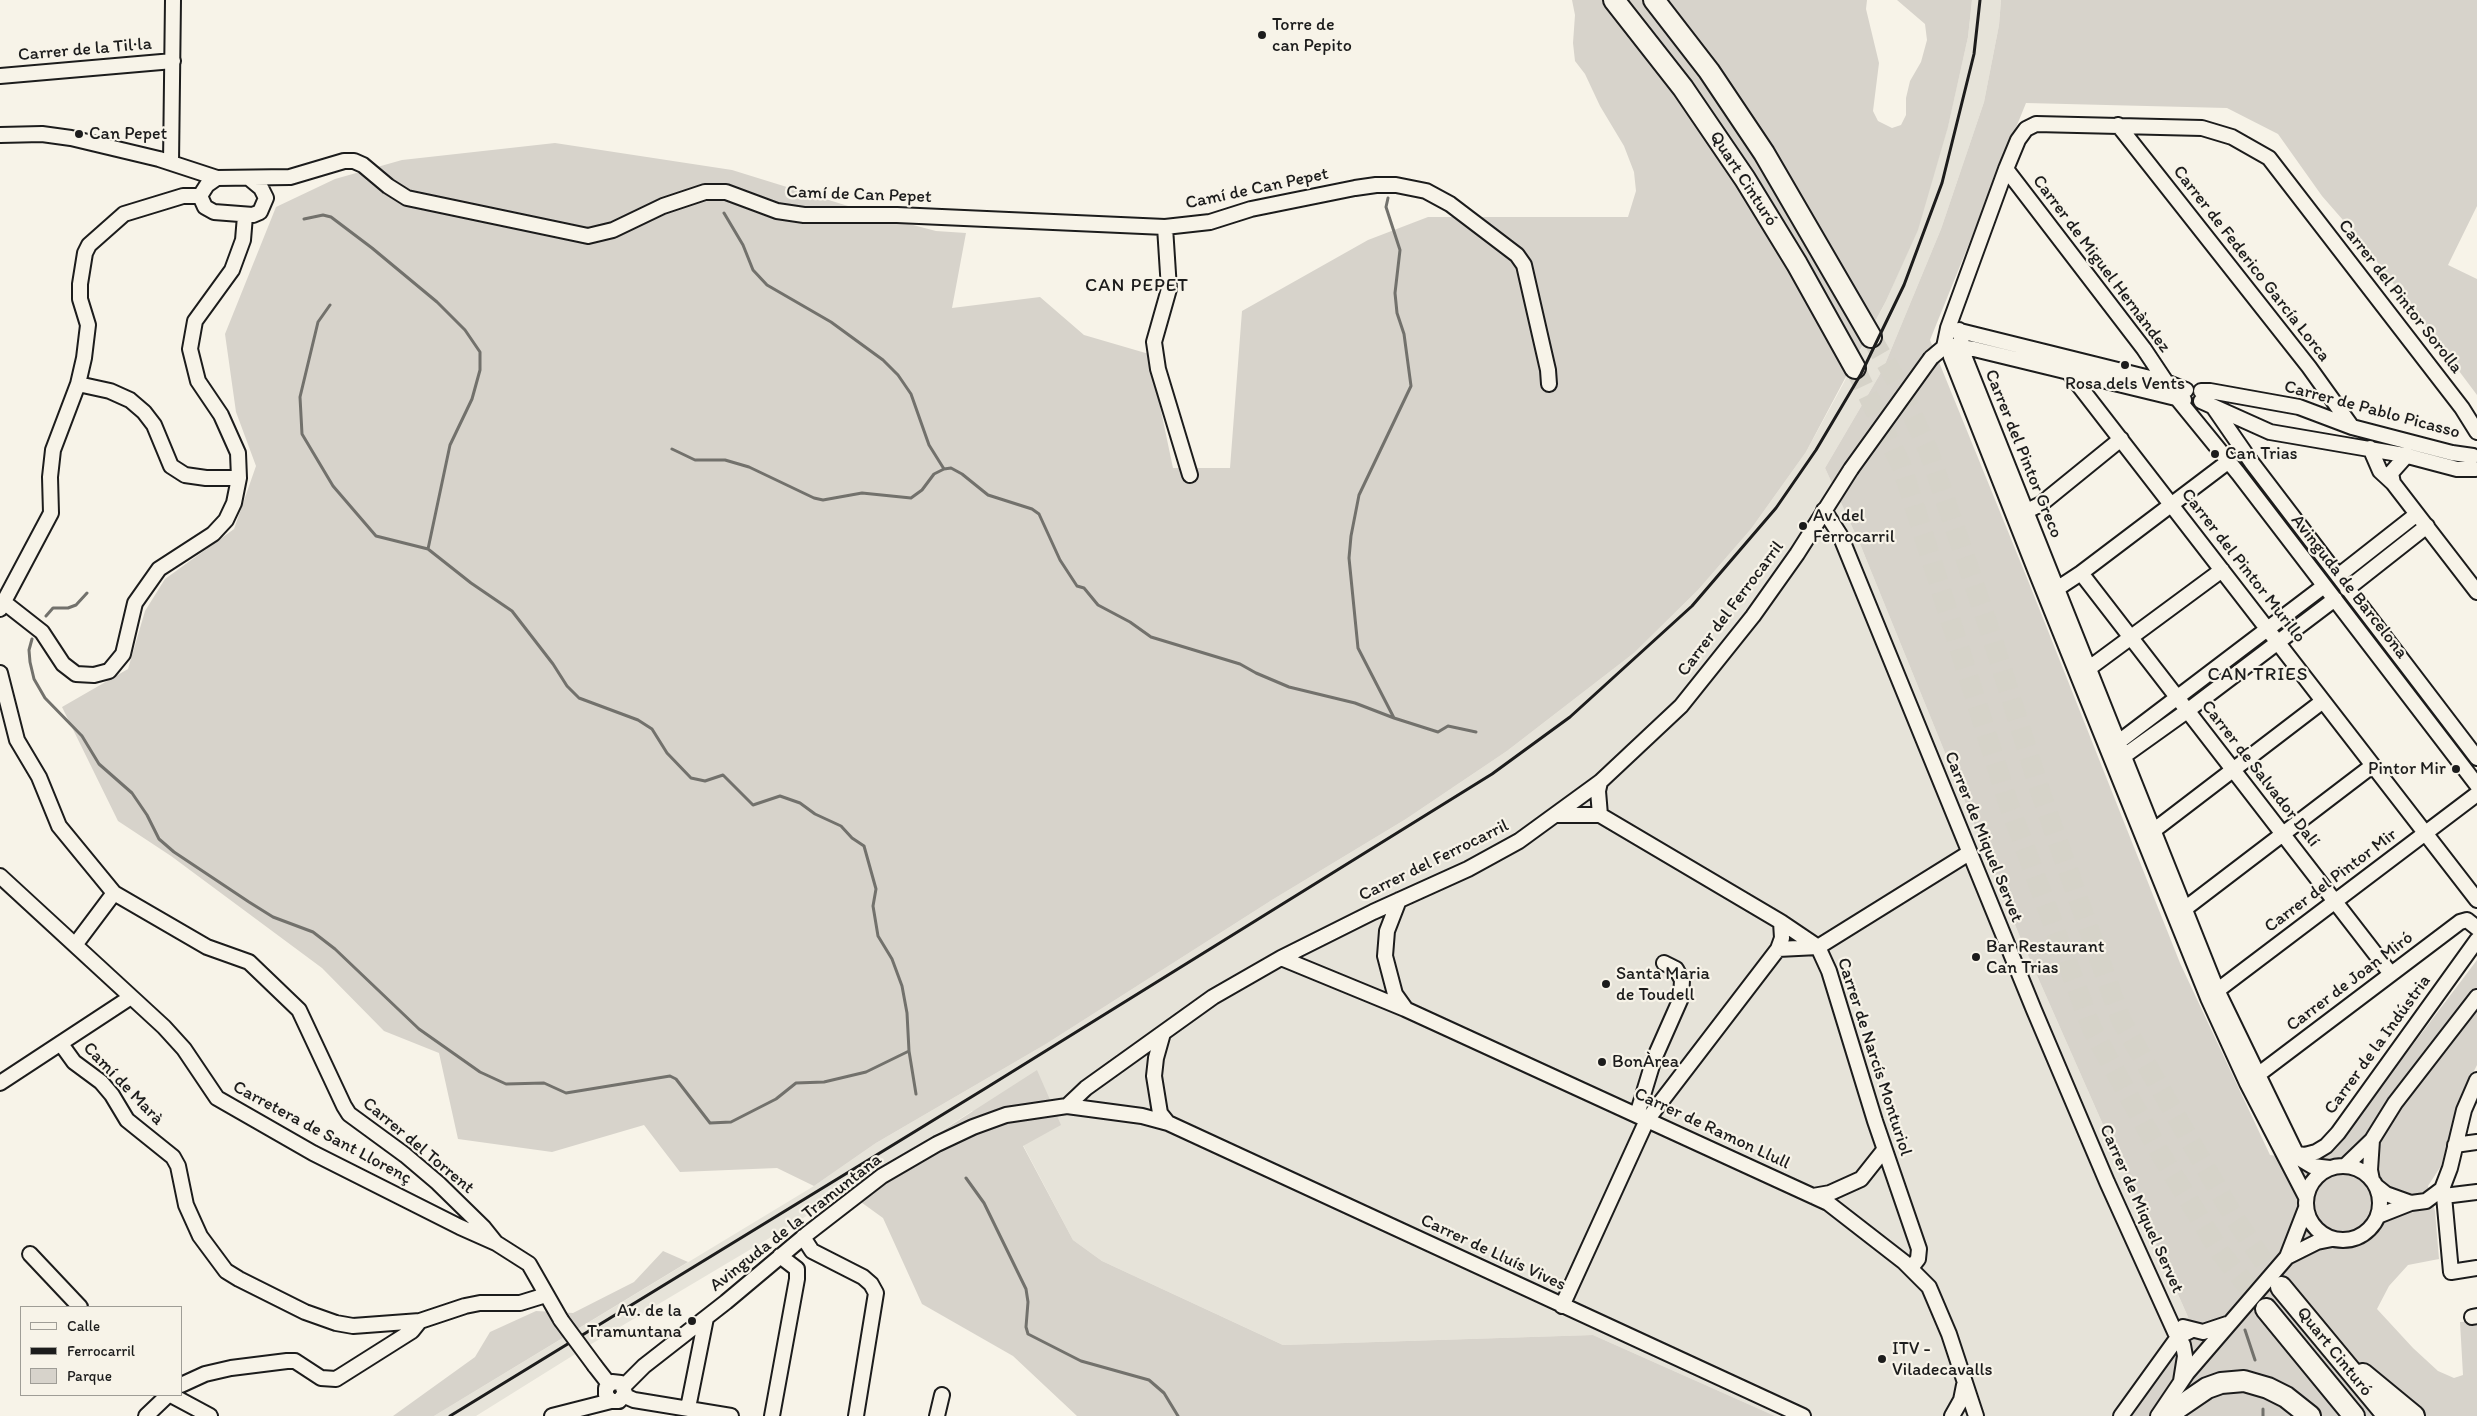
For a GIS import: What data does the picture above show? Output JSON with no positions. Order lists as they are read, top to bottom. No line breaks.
{"streets":{"highway":["Quart Cinturó"],"street":["Carrer de la Til·la","Camí de Can Pepet","Carrer de Miguel Hernàndez","Carrer de Federico García Lorca","Carrer del Pintor Sorolla","Carrer de Pablo Picasso","Carrer del Pintor Greco","Carrer del Pintor Murillo","Avinguda de Barcelona","Carrer del Ferrocarril","Carrer de Salvador Dalí","Carrer de Miquel Servet","Carrer del Pintor Mir","Carrer de Joan Miró","Carrer de la Indústria","Carrer de Narcís Monturiol","Camí de Marà","Carrer de Ramon Llull","Carretera de Sant Llorenç","Carrer del Torrent","Avinguda de la Tramuntana","Carrer de Lluís Vives"]},"crossings":[["Carrer de Miguel Hernàndez","Carrer de Pablo Picasso"],["Carrer de Federico García Lorca","Carrer del Pintor Sorolla"],["Carrer de Federico García Lorca","Carrer de Pablo Picasso"],["Carrer de Pablo Picasso","Carrer del Pintor Greco"],["Carrer de Pablo Picasso","Carrer del Pintor Murillo"],["Carrer de Pablo Picasso","Avinguda de Barcelona"],["Carrer de Pablo Picasso","Carrer del Ferrocarril"],["Carrer del Pintor Greco","Carrer del Ferrocarril"],["Carrer del Pintor Greco","Carrer del Pintor Mir"],["Carrer del Pintor Greco","Carrer de Joan Miró"],["Carrer del Pintor Greco","Carrer de la Indústria"],["Carrer del Pintor Murillo","Carrer del Pintor Mir"],["Carrer del Ferrocarril","Carrer de Miquel Servet"],["Carrer del Ferrocarril","Carrer de Ramon Llull"],["Carrer del Ferrocarril","Avinguda de la Tramuntana"],["Carrer del Ferrocarril","Carrer de Lluís Vives"],["Carrer de Salvador Dalí","Carrer del Pintor Mir"],["Carrer de Salvador Dalí","Carrer de Joan Miró"],["Carrer de Narcís Monturiol","Carrer de Ramon Llull"],["Camí de Marà","Carretera de Sant Llorenç"],["Carretera de Sant Llorenç","Carrer del Torrent"],["Carretera de Sant Llorenç","Avinguda de la Tramuntana"],["Avinguda de la Tramuntana","Carrer de Lluís Vives"]],"districts":["CAN PEPET","CAN TRIES"],"places":["Torre de can Pepito","Can Pepet","Rosa dels Vents","Can Trias","Av. del Ferrocarril","Pintor Mir","Bar Restaurant Can Trias","Santa Maria de Toudell","BonÀrea","Av. de la Tramuntana","ITV - Viladecavalls"],"legend":["Calle","Ferrocarril","Parque"]}
